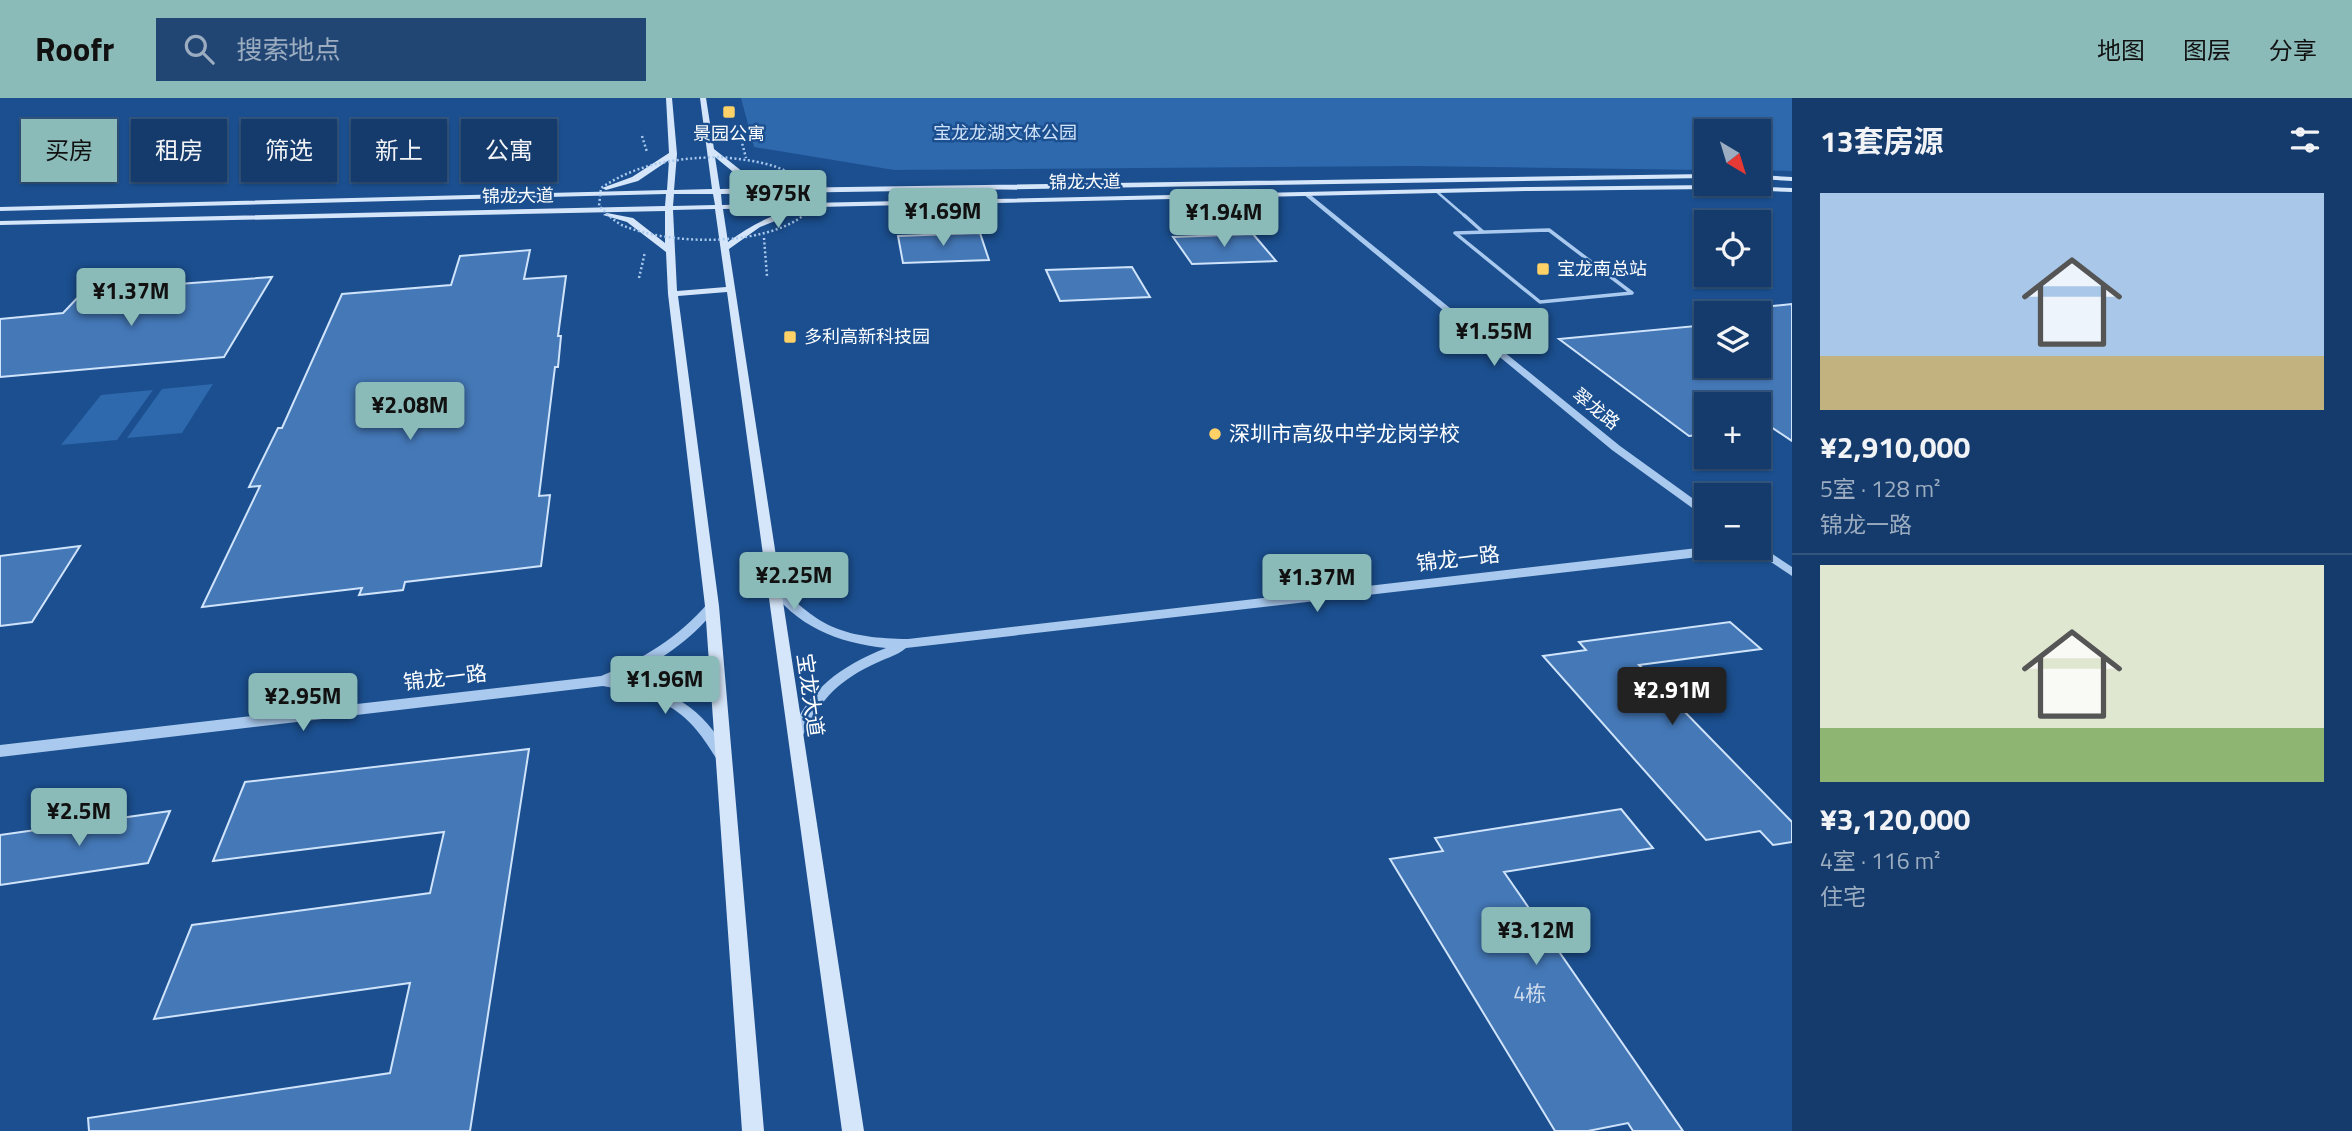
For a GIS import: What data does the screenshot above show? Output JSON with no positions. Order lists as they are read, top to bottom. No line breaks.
{"streets":{"main road":["锦龙大道","宝龙大道"],"street":["翠龙路","锦龙一路"]},"crossings":[["锦龙大道","翠龙路"],["锦龙大道","宝龙大道"],["锦龙一路","宝龙大道"]],"parks":["宝龙龙湖文体公园"],"places":{"transit":["景园公寓","宝龙南总站","多利高新科技园"],"other":["深圳市高级中学龙岗学校"]},"house_numbers":["4栋"],"north":"bottom right","page":{"header":"Roofr","search":"搜索地点","nav":["地图","图层","分享"],"heading":"13套房源","map_buttons":["+","−"],"chip":["买房","租房","筛选","新上","公寓"],"price":["¥975K","¥1.69M","¥1.94M","¥1.37M","¥1.55M","¥2.08M","¥2.25M","¥1.37M","¥1.96M","¥2.91M","¥2.95M","¥2.5M","¥3.12M"],"list":[{"name":"¥2,910,000","note":"5室 · 128 m² · 锦龙一路"},{"name":"¥3,120,000","note":"4室 · 116 m² · 住宅"}]}}
